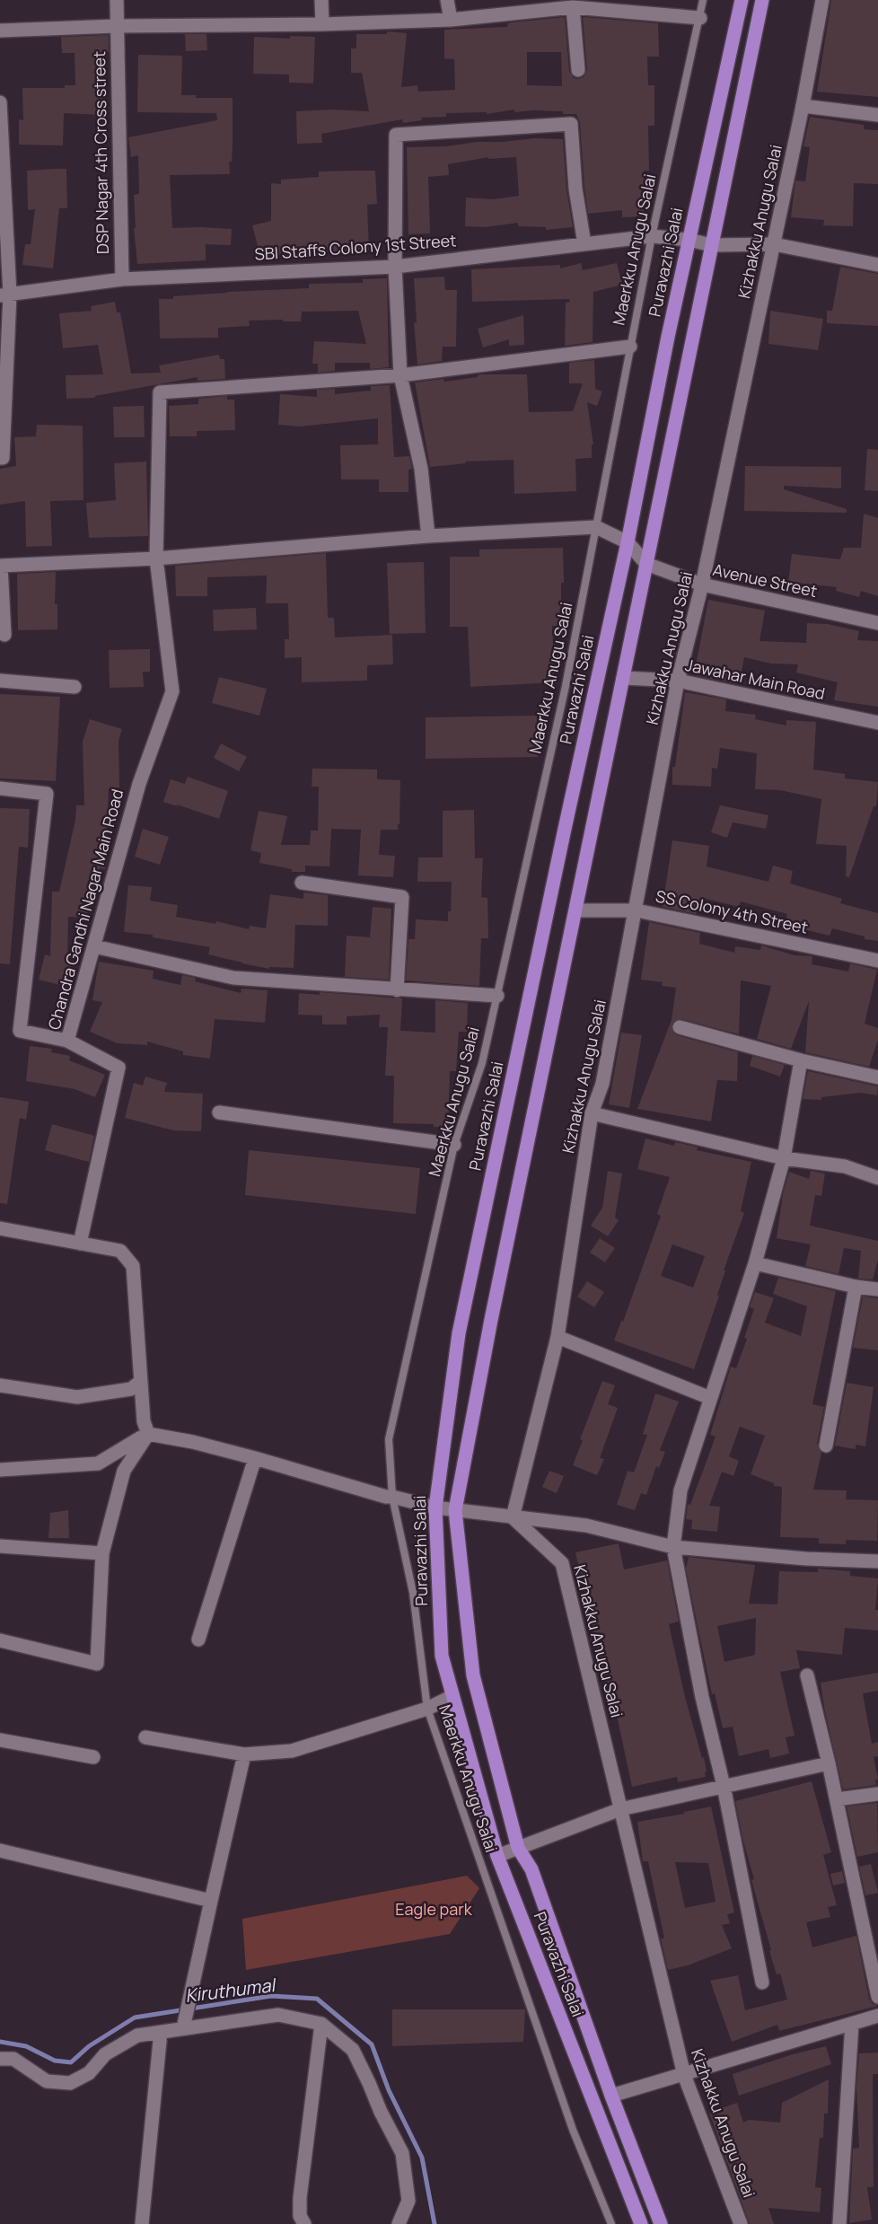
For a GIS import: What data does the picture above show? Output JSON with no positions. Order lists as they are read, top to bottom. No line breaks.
{"streets":{"main road":["Puravazhi Salai"],"street":["DSP Nagar 4th Cross street","Kizhakku Anugu Salai","SBI Staffs Colony 1st Street","Avenue Street","Jawahar Main Road","Chandra Gandhi Nagar Main Road","SS Colony 4th Street"],"lane":["Maerkku Anugu Salai"]},"crossings":[["DSP Nagar 4th Cross street","SBI Staffs Colony 1st Street"],["Kizhakku Anugu Salai","SBI Staffs Colony 1st Street"],["Kizhakku Anugu Salai","Avenue Street"],["Kizhakku Anugu Salai","Jawahar Main Road"],["Kizhakku Anugu Salai","SS Colony 4th Street"],["SBI Staffs Colony 1st Street","Maerkku Anugu Salai"],["SBI Staffs Colony 1st Street","Puravazhi Salai"],["Maerkku Anugu Salai","Avenue Street"],["Puravazhi Salai","Avenue Street"],["Puravazhi Salai","Jawahar Main Road"],["Puravazhi Salai","SS Colony 4th Street"]],"water":["Kiruthumal"],"parks":["Eagle park"]}
